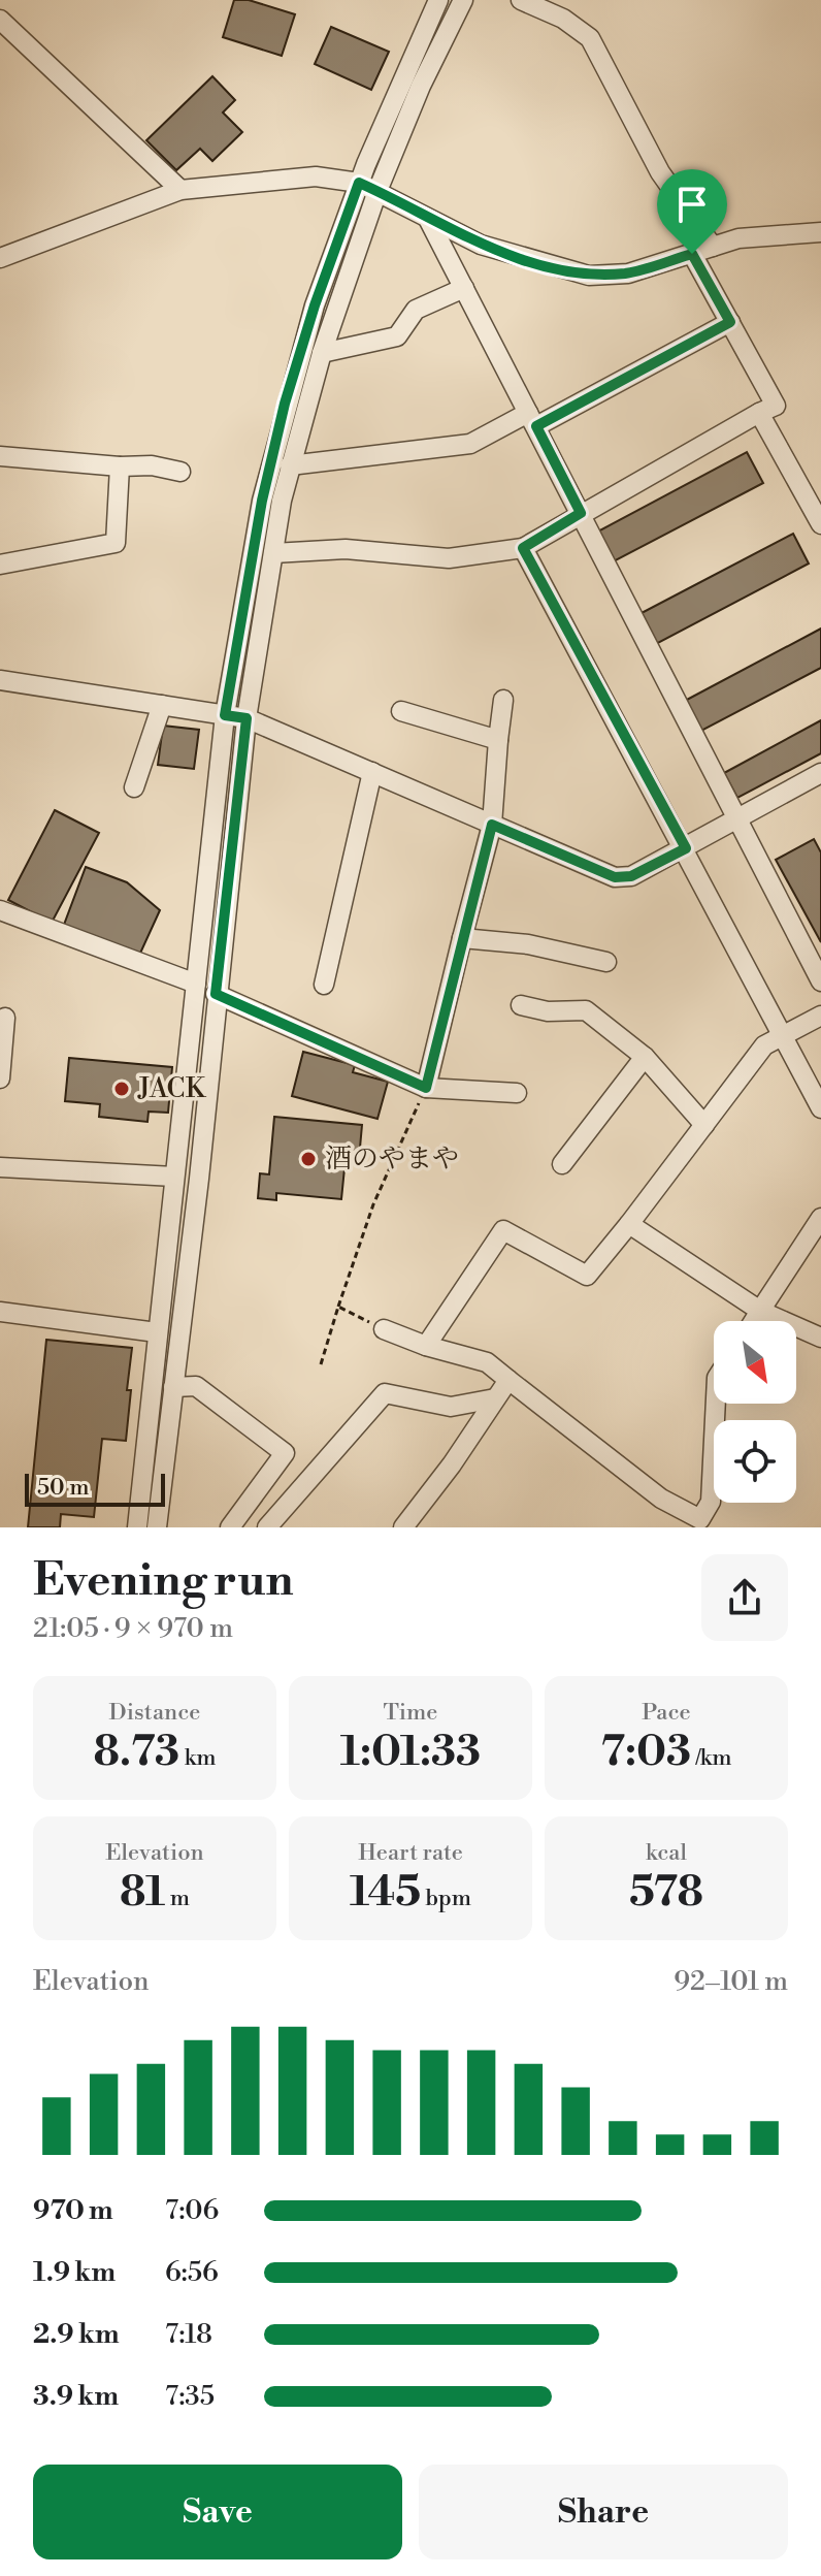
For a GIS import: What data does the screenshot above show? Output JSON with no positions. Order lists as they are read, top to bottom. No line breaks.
{"places":["JACK","酒のやまや"],"scale_bar":"50 m","north":"bottom right","page":{"scale":"50 m","heading":["Evening run","21:05 · 9 × 970 m"],"stats":[["Distance","8.73 km"],["Time","1:01:33"],["Pace","7:03 /km"],["Elevation","81 m"],["Heart rate","145 bpm"],["kcal","578"]],"chart":["Elevation","92–101 m"],"list":[{"name":"970 m","note":"7:06"},{"name":"1.9 km","note":"6:56"},{"name":"2.9 km","note":"7:18"},{"name":"3.9 km","note":"7:35"}],"buttons":["Save","Share"]}}
